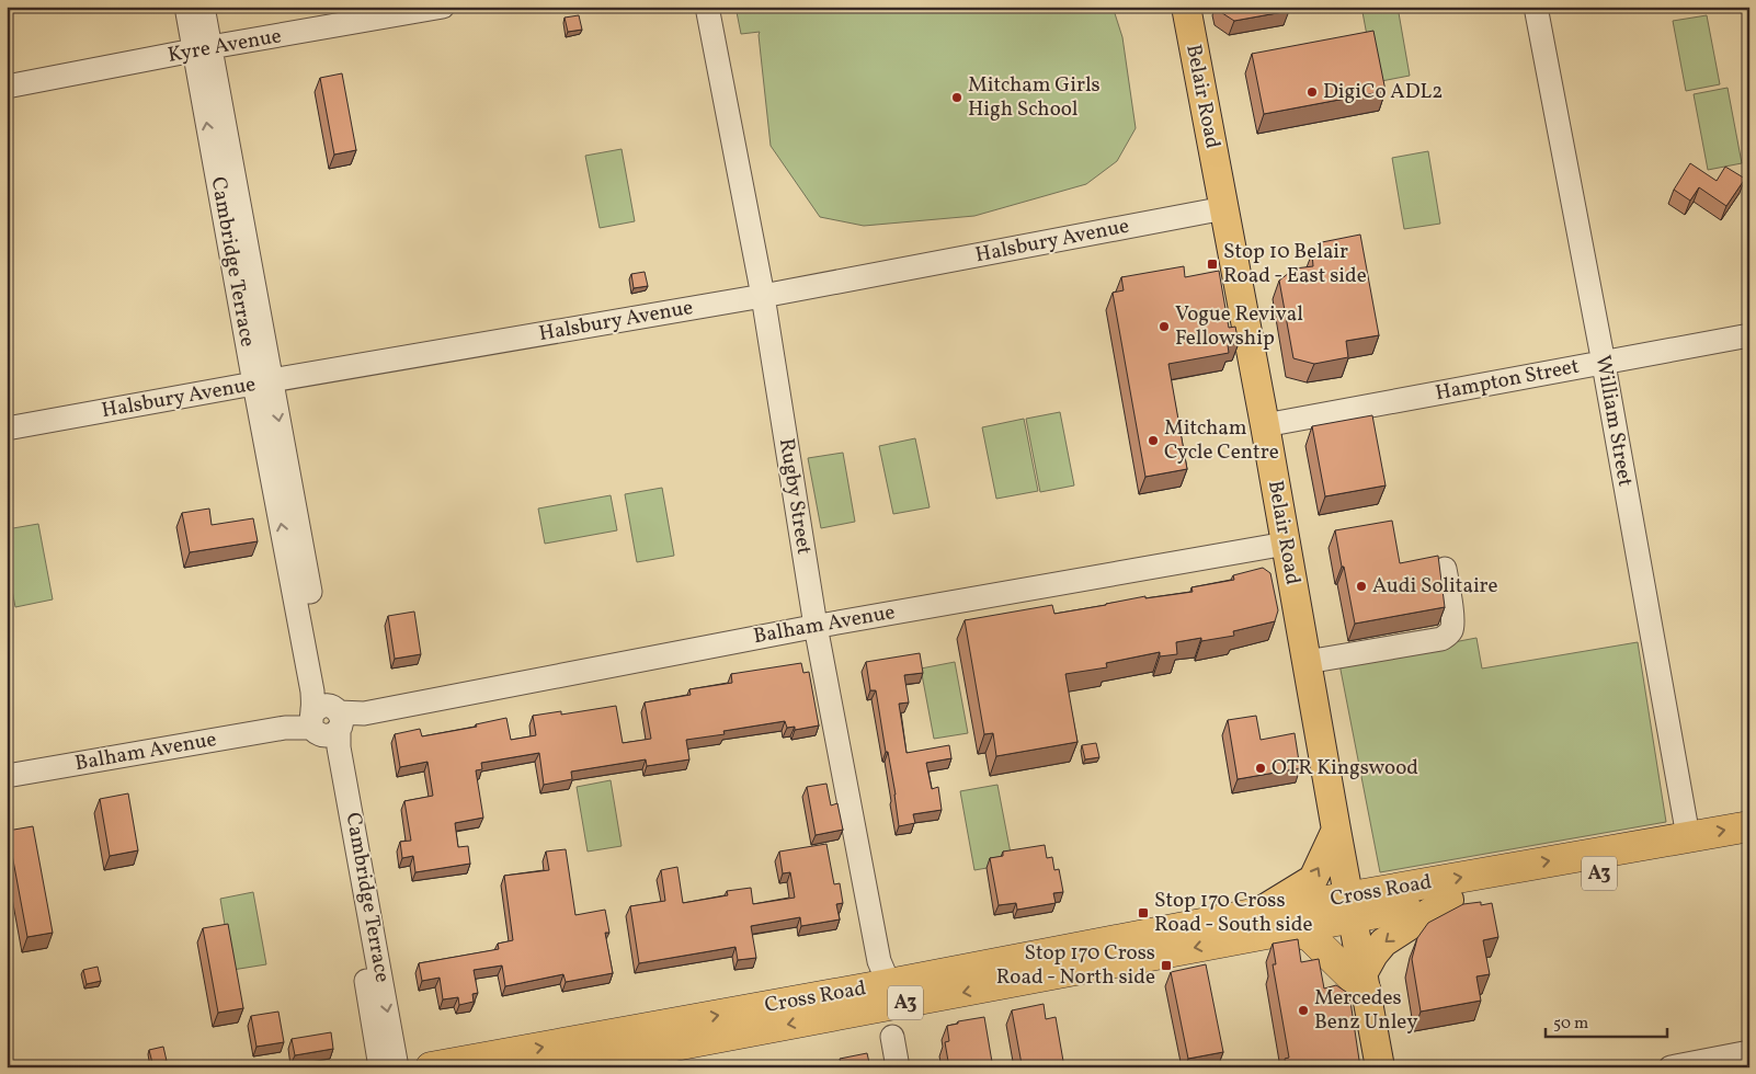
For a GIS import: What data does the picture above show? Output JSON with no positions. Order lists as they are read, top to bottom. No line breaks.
{"streets":{"highway":["A3","Cross Road"],"main road":["Belair Road"],"street":["Kyre Avenue","Halsbury Avenue","Cambridge Terrace","Hampton Street","William Street","Rugby Street","Balham Avenue"]},"crossings":[["Kyre Avenue","Cambridge Terrace"],["Belair Road","Halsbury Avenue"],["Belair Road","Hampton Street"],["Belair Road","Balham Avenue"],["Belair Road","Cross Road"],["Halsbury Avenue","Cambridge Terrace"],["Halsbury Avenue","Rugby Street"],["Cambridge Terrace","Balham Avenue"],["Hampton Street","William Street"],["William Street","Cross Road"],["Rugby Street","Balham Avenue"],["Rugby Street","Cross Road"]],"places":{"other":["DigiCo ADL2","Mitcham Girls High School","Vogue Revival Fellowship","Mitcham Cycle Centre","Audi Solitaire","OTR Kingswood","Mercedes Benz Unley"],"transit":["Stop 10 Belair Road - East side","Stop 170 Cross Road - South side","Stop 170 Cross Road - North side"]},"scale_bar":"50 m"}
